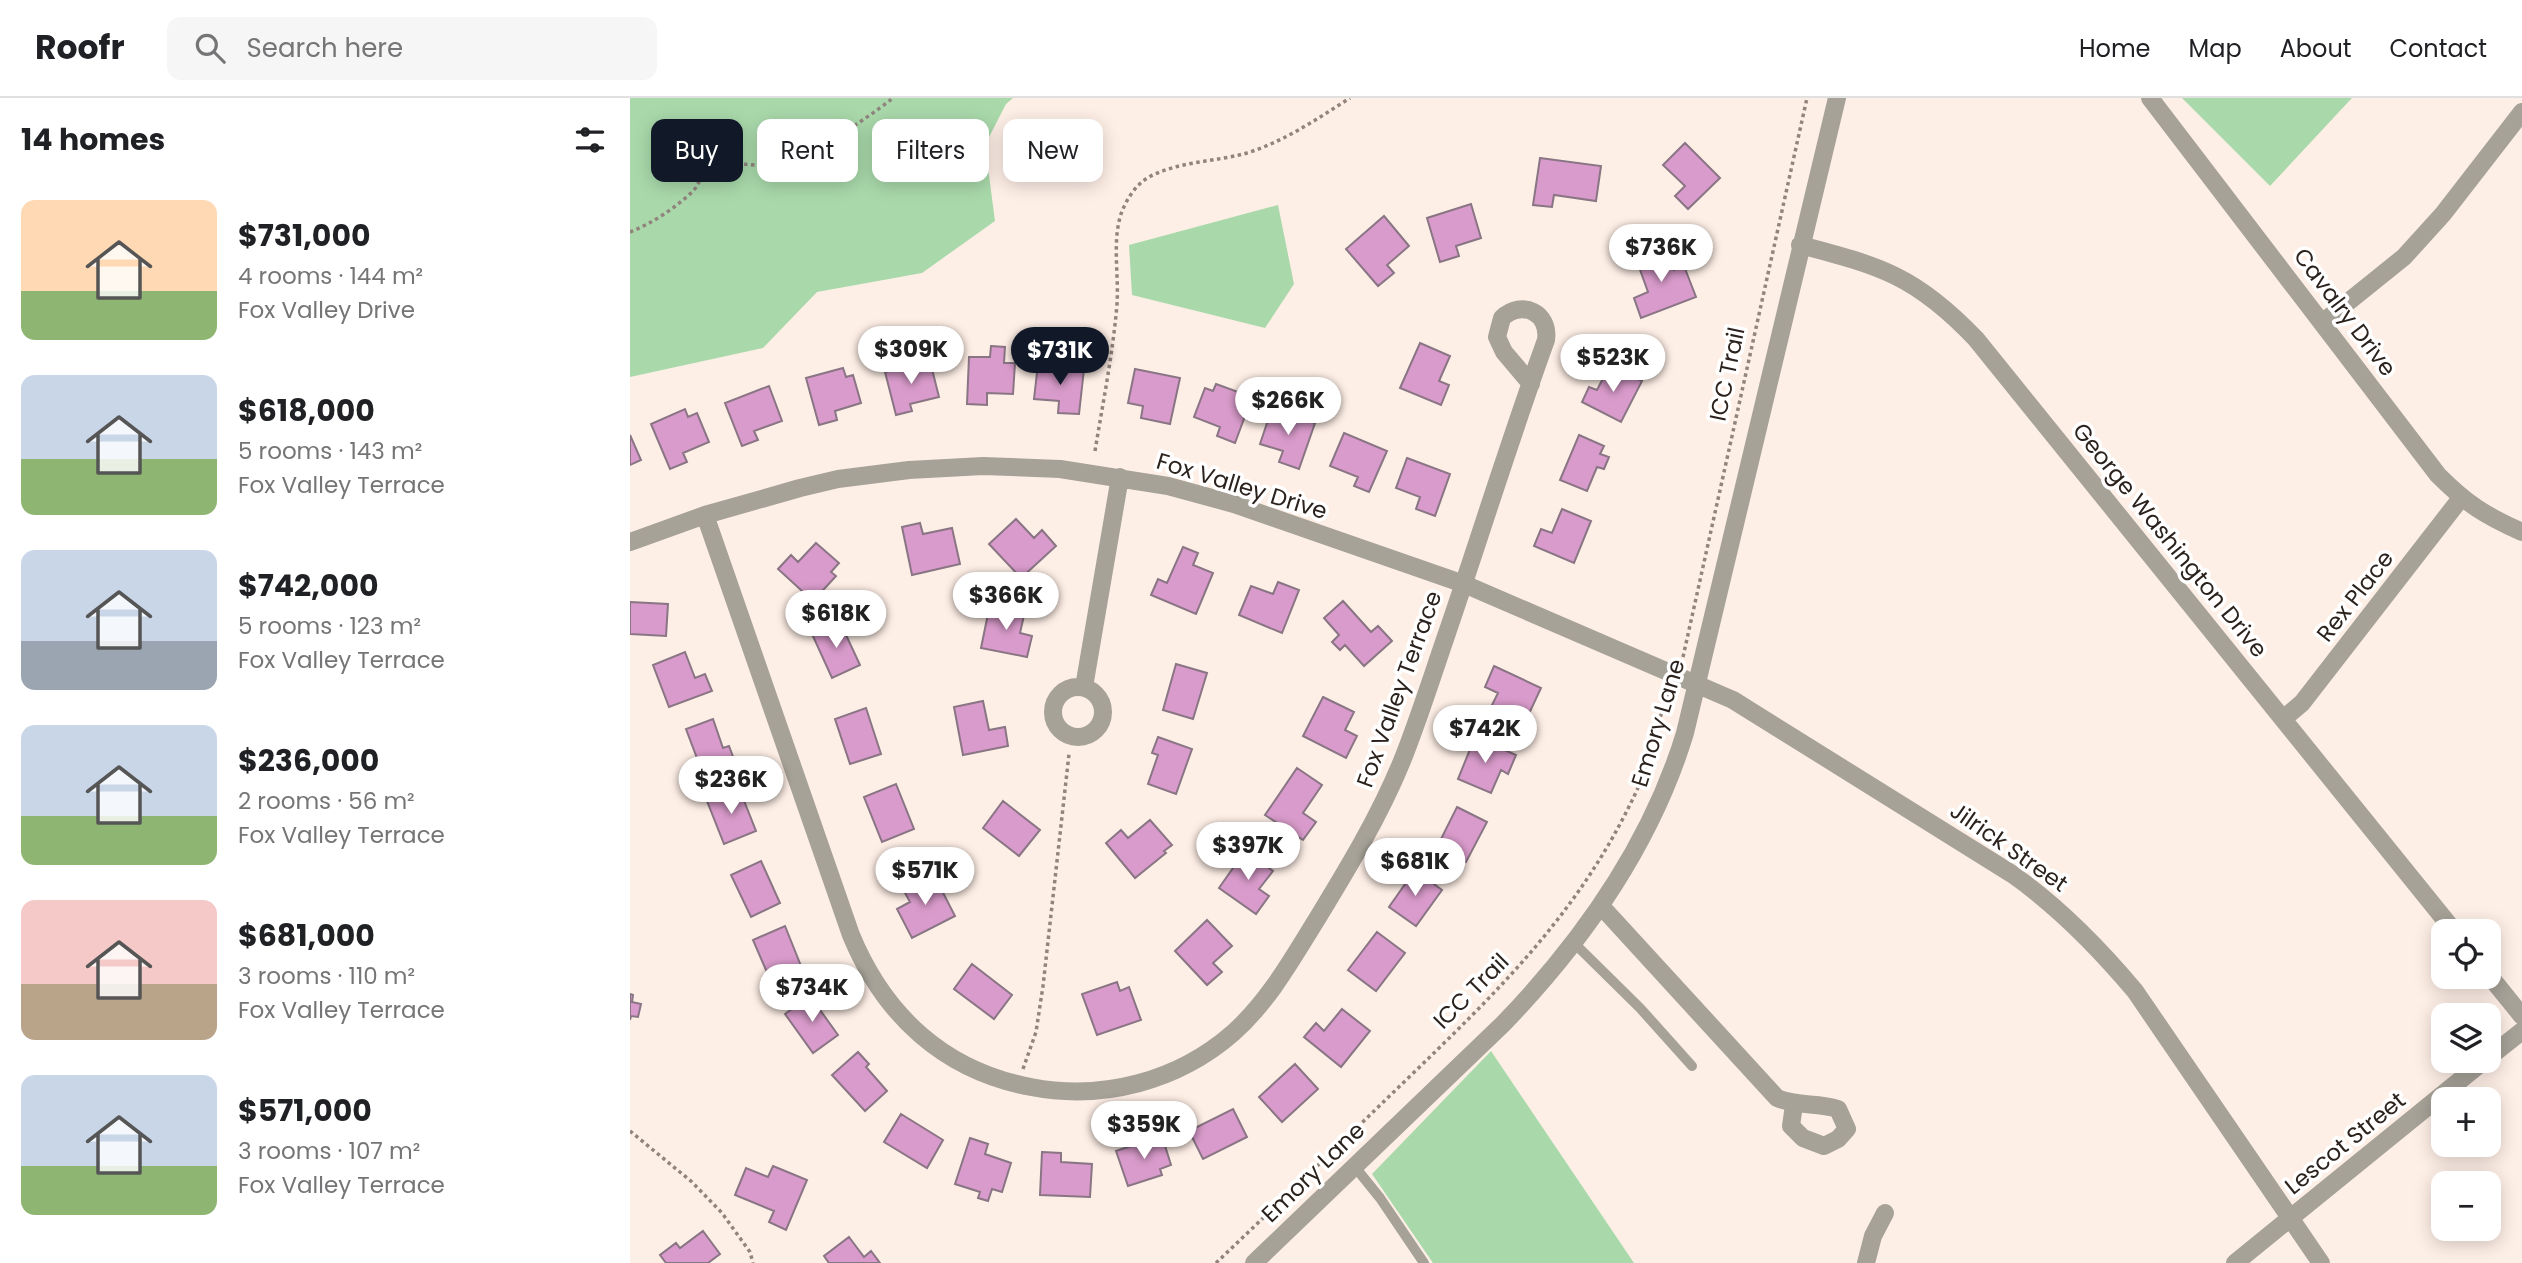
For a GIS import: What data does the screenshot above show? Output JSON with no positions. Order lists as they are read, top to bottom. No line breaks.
{"streets":{"street":["Cavalry Drive","Fox Valley Drive","George Washington Drive","Rex Place","Fox Valley Terrace","Emory Lane","Jilrick Street","Lescot Street"],"path":["ICC Trail"]},"crossings":[["Cavalry Drive","Rex Place"],["Fox Valley Drive","Fox Valley Terrace"],["Fox Valley Drive","Emory Lane"],["Fox Valley Drive","Jilrick Street"],["George Washington Drive","Rex Place"],["George Washington Drive","Emory Lane"],["Emory Lane","Jilrick Street"],["Jilrick Street","Lescot Street"]],"page":{"header":"Roofr","search":"Search here","nav":["Home","Map","About","Contact"],"heading":"14 homes","chip":["Buy","Rent","Filters","New"],"list":[{"name":"$731,000","note":"4 rooms · 144 m² · Fox Valley Drive"},{"name":"$618,000","note":"5 rooms · 143 m² · Fox Valley Terrace"},{"name":"$742,000","note":"5 rooms · 123 m² · Fox Valley Terrace"},{"name":"$236,000","note":"2 rooms · 56 m² · Fox Valley Terrace"},{"name":"$681,000","note":"3 rooms · 110 m² · Fox Valley Terrace"},{"name":"$571,000","note":"3 rooms · 107 m² · Fox Valley Terrace"}],"price":["$736K","$309K","$731K","$523K","$266K","$366K","$618K","$742K","$236K","$397K","$681K","$571K","$734K","$359K"],"map_buttons":["+","−"]}}
